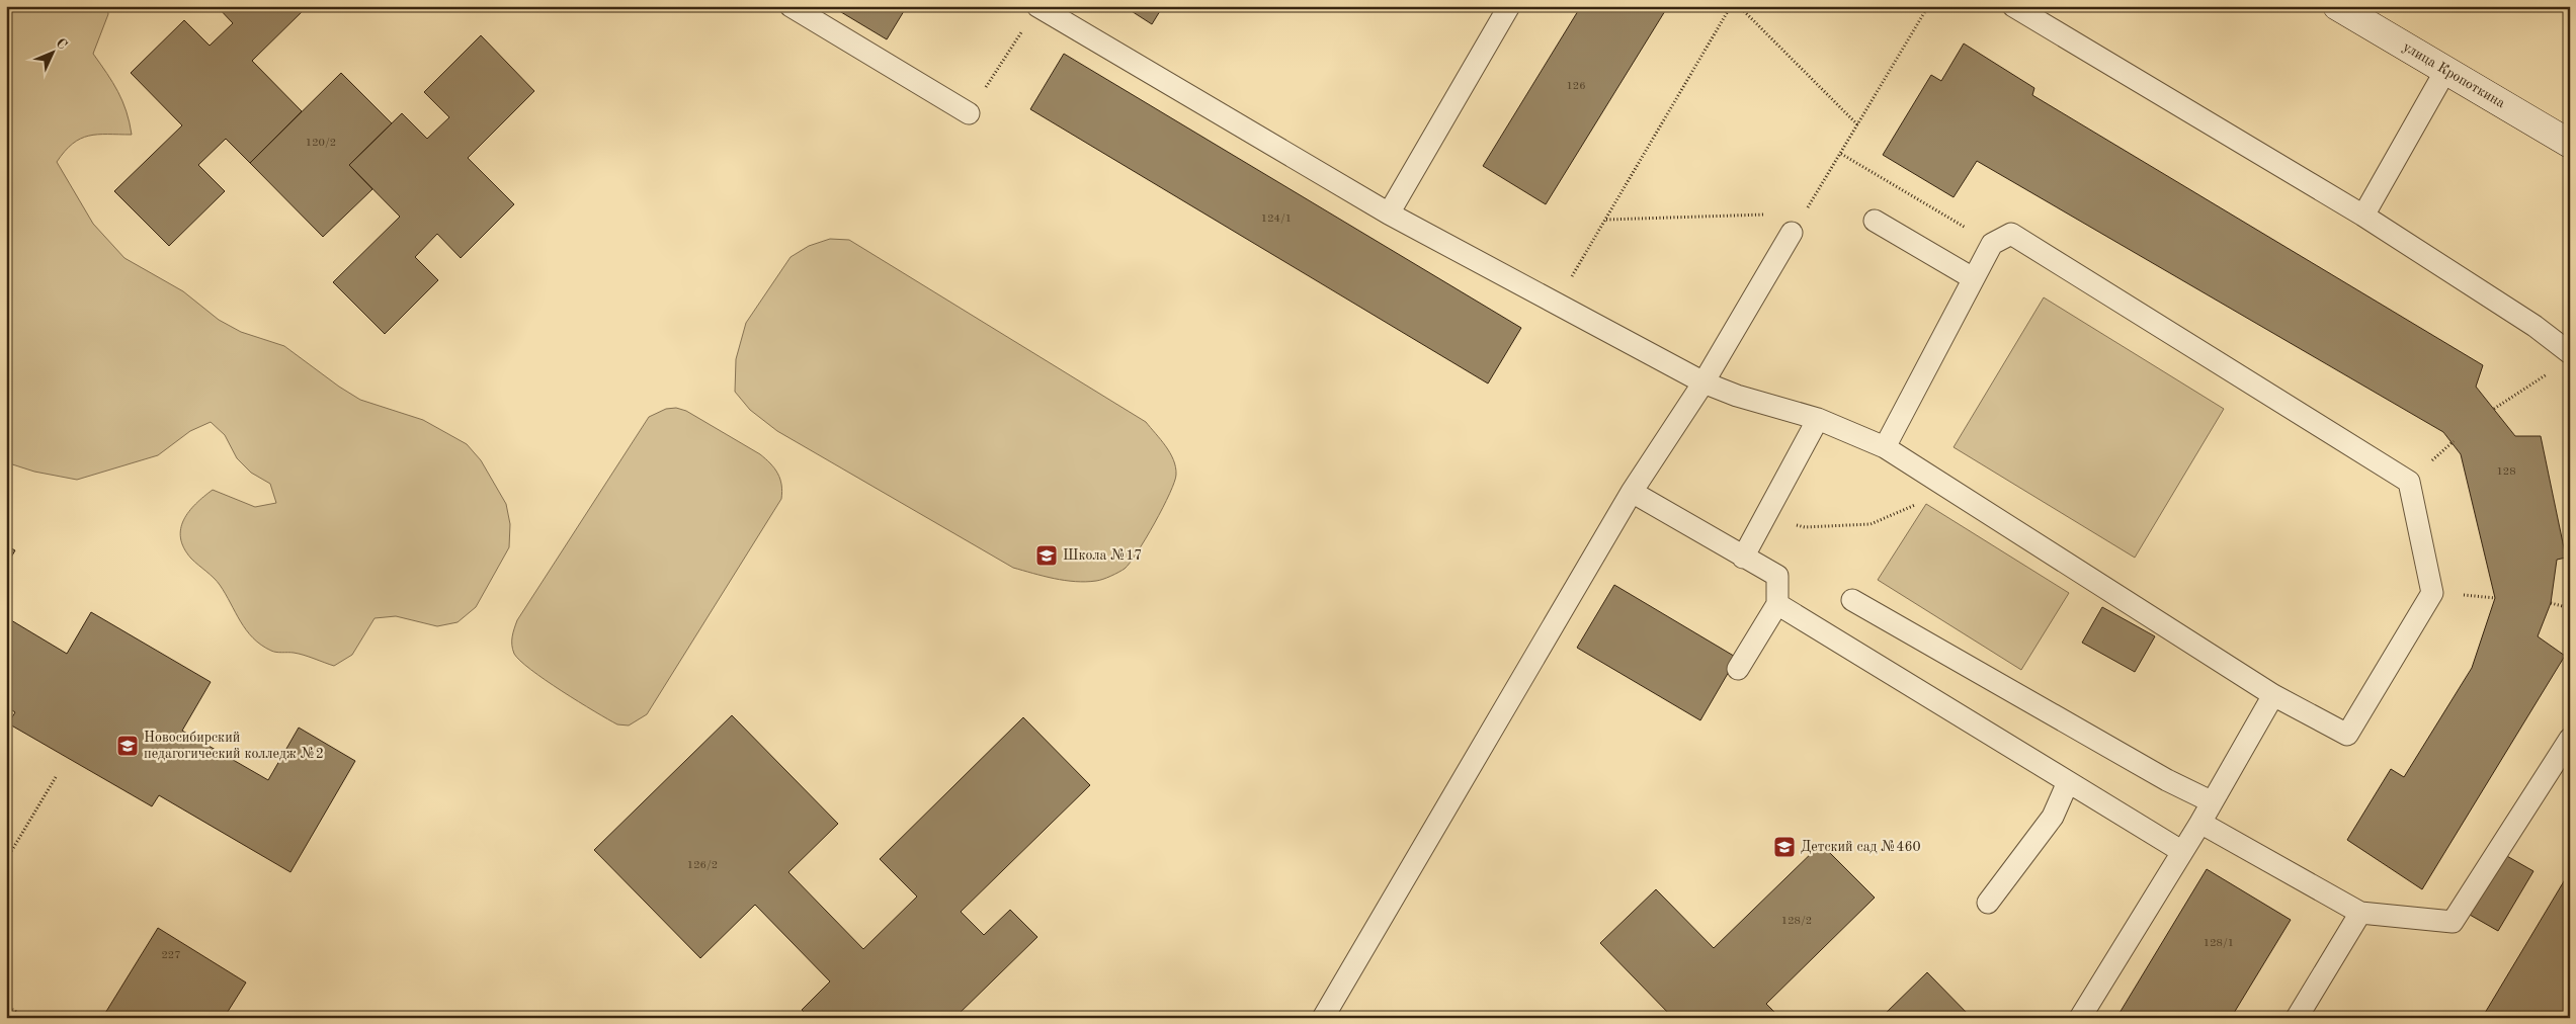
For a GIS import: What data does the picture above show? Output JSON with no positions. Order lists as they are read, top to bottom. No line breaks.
{"streets":{"main road":["улица Кропоткина"]},"places":{"school or university":["Школа №17","Новосибирский педагогический колледж №2","Детский сад №460"]},"house_numbers":["126","120/2","124/1","128","126/2","128/2","128/1","227"],"north":"top right"}
